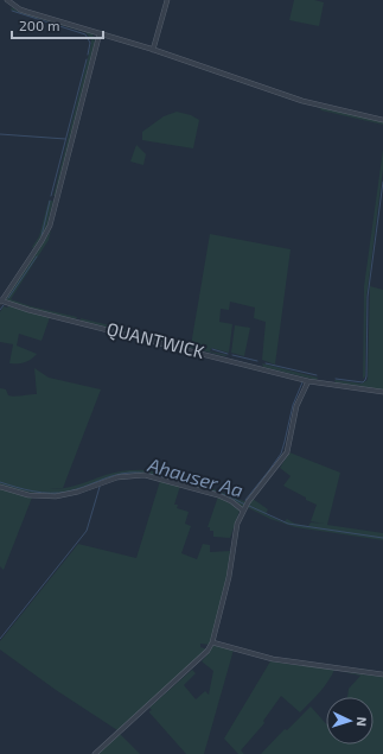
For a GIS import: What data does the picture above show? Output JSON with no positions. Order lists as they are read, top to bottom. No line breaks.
{"streets":{"street":["QUANTWICK"]},"water":["Ahauser Aa"],"scale_bar":"200 m","north":"right"}
